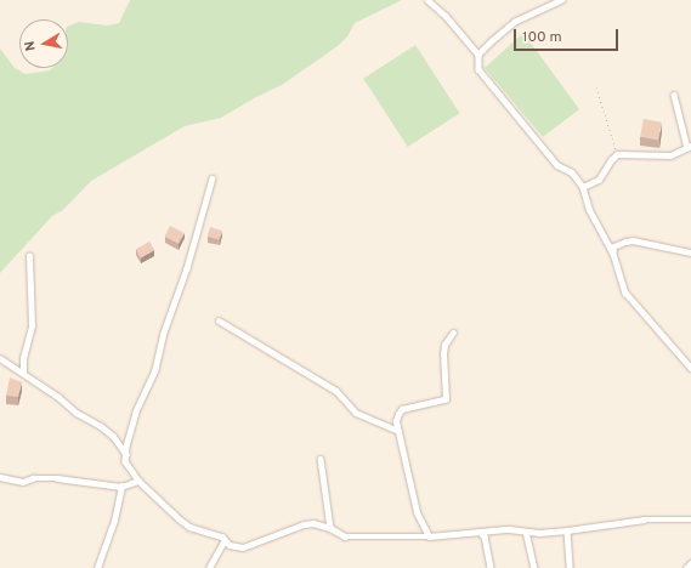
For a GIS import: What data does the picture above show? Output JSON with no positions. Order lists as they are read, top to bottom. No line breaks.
{"scale_bar":"100 m","north":"left"}
